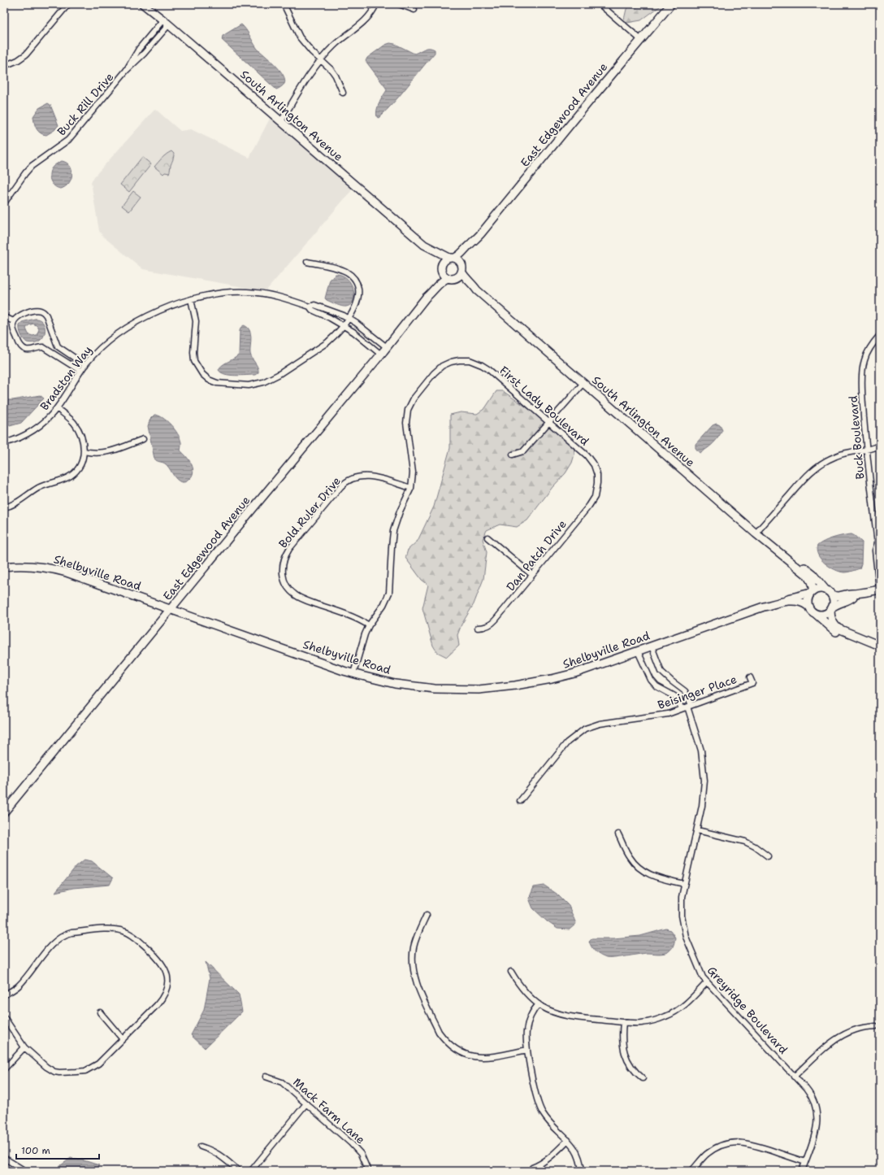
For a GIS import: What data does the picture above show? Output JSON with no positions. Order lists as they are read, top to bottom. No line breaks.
{"streets":{"main road":["East Edgewood Avenue","South Arlington Avenue","Shelbyville Road"],"street":["Buck Rill Drive","Bradston Way","First Lady Boulevard","Buck Boulevard","Bold Ruler Drive","Dan Patch Drive","Beisinger Place","Greyridge Boulevard","Mack Farm Lane"]},"crossings":[["Buck Rill Drive","South Arlington Avenue"],["East Edgewood Avenue","Bradston Way"],["East Edgewood Avenue","Shelbyville Road"],["First Lady Boulevard","Bold Ruler Drive"],["First Lady Boulevard","Dan Patch Drive"],["Shelbyville Road","Greyridge Boulevard"],["Beisinger Place","Greyridge Boulevard"]],"scale_bar":"100 m"}
